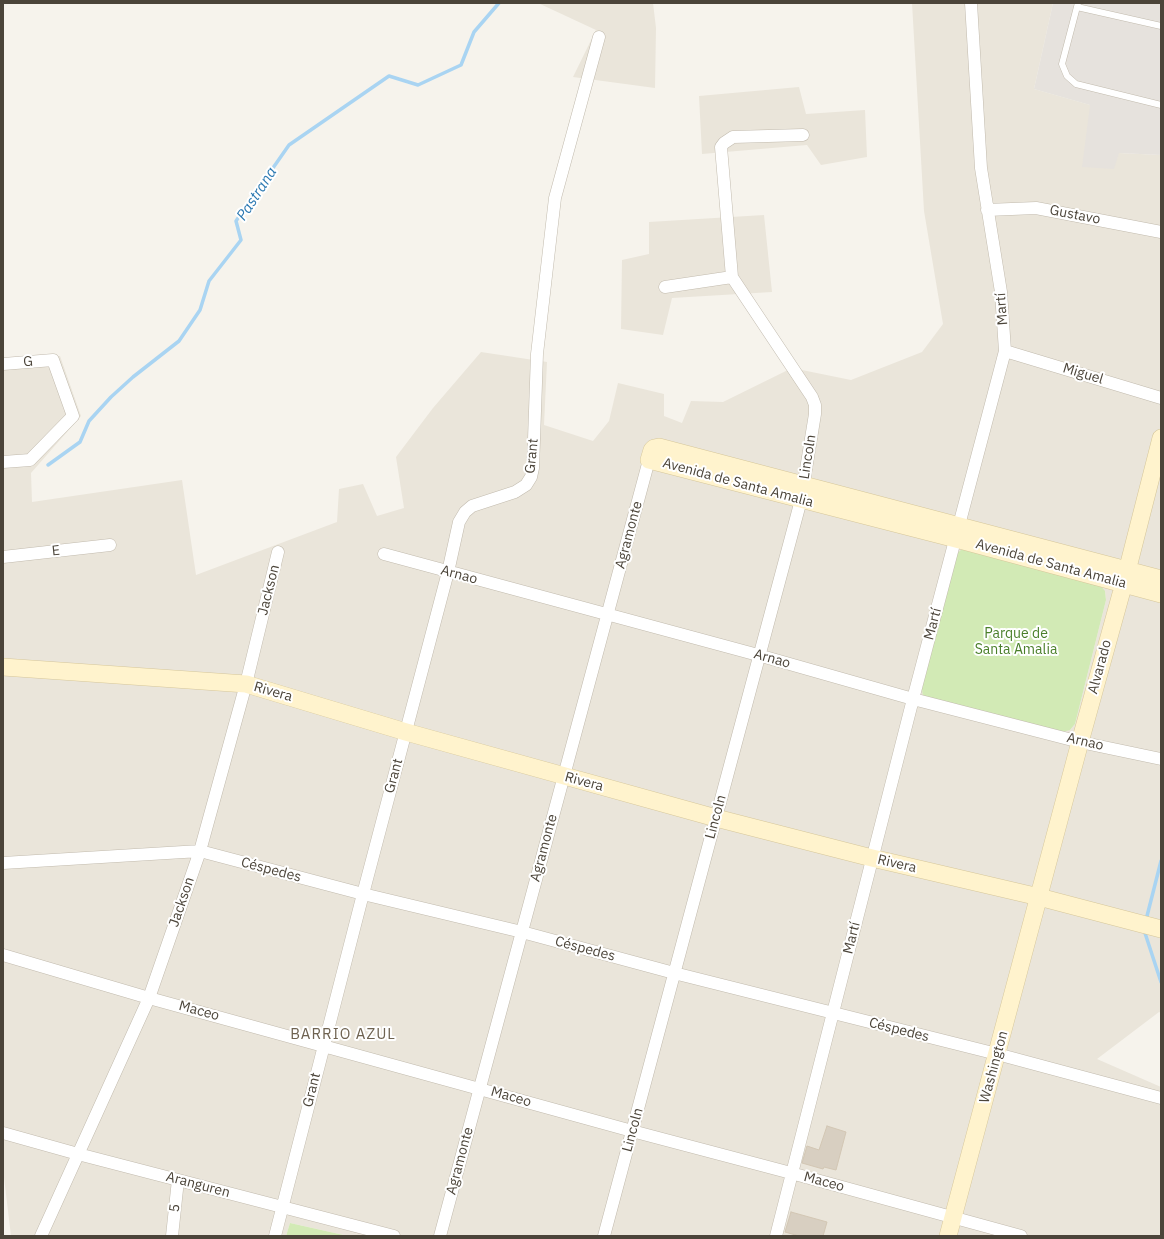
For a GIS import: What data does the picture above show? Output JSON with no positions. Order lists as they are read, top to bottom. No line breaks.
{"streets":{"street":["Gustavo","Martí","G","Miguel","Grant","Lincoln","Avenida de Santa Amalia","Agramonte","E","Arnao","Jackson","Alvarado","Rivera","Céspedes","Maceo","Washington","Aranguren","5"]},"crossings":[["Gustavo","Martí"],["Martí","Miguel"],["Martí","Avenida de Santa Amalia"],["Martí","Arnao"],["Martí","Rivera"],["Martí","Céspedes"],["Martí","Maceo"],["Grant","Arnao"],["Grant","Rivera"],["Grant","Céspedes"],["Grant","Maceo"],["Grant","Aranguren"],["Lincoln","Avenida de Santa Amalia"],["Lincoln","Arnao"],["Lincoln","Rivera"],["Lincoln","Céspedes"],["Lincoln","Maceo"],["Avenida de Santa Amalia","Agramonte"],["Avenida de Santa Amalia","Alvarado"],["Agramonte","Arnao"],["Agramonte","Rivera"],["Agramonte","Céspedes"],["Agramonte","Maceo"],["Arnao","Alvarado"],["Jackson","Rivera"],["Jackson","Céspedes"],["Jackson","Maceo"],["Jackson","Aranguren"],["Alvarado","Rivera"],["Alvarado","Washington"],["Rivera","Washington"],["Céspedes","Washington"],["Maceo","Washington"],["Aranguren","5"]],"districts":["BARRIO AZUL"],"water":["Pastrana"],"parks":["Parque de Santa Amalia"]}
